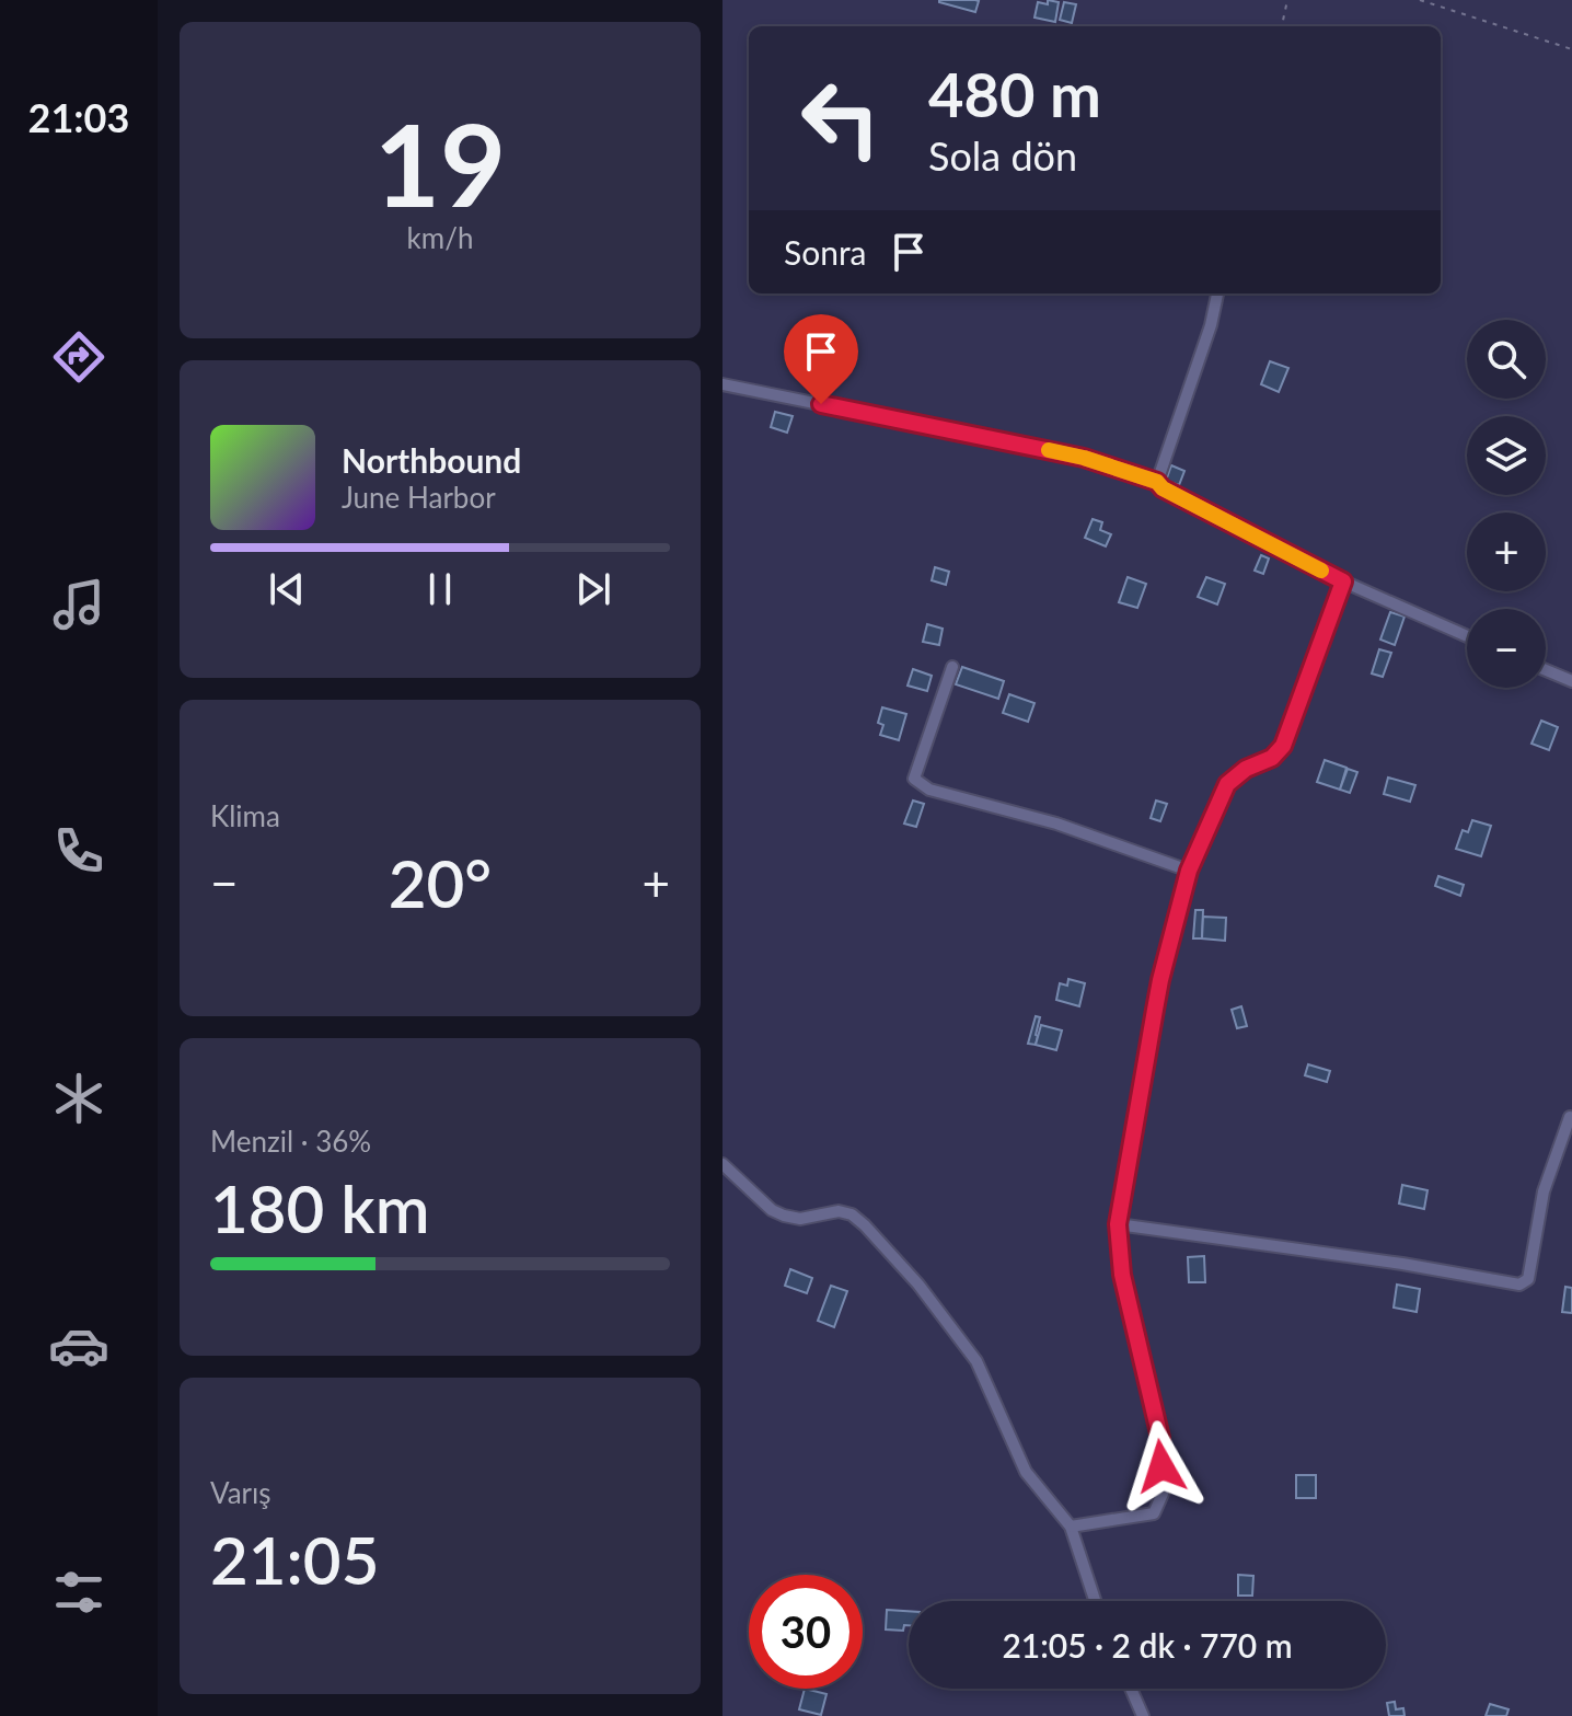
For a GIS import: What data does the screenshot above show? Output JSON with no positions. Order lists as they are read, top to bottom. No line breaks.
{"page":{"tabs":"21:03","tile":[["19","km/h"],"Klima",["Menzil · 36%","180 km"],["Varış","21:05"]],"turn":["480 m","Sola dön"],"then":"Sonra","map_buttons":["+","−"],"song":["Northbound","June Harbor"],"heat":["−","20°","+"],"limit":"30","trip":"21:05 · 2 dk · 770 m"}}
